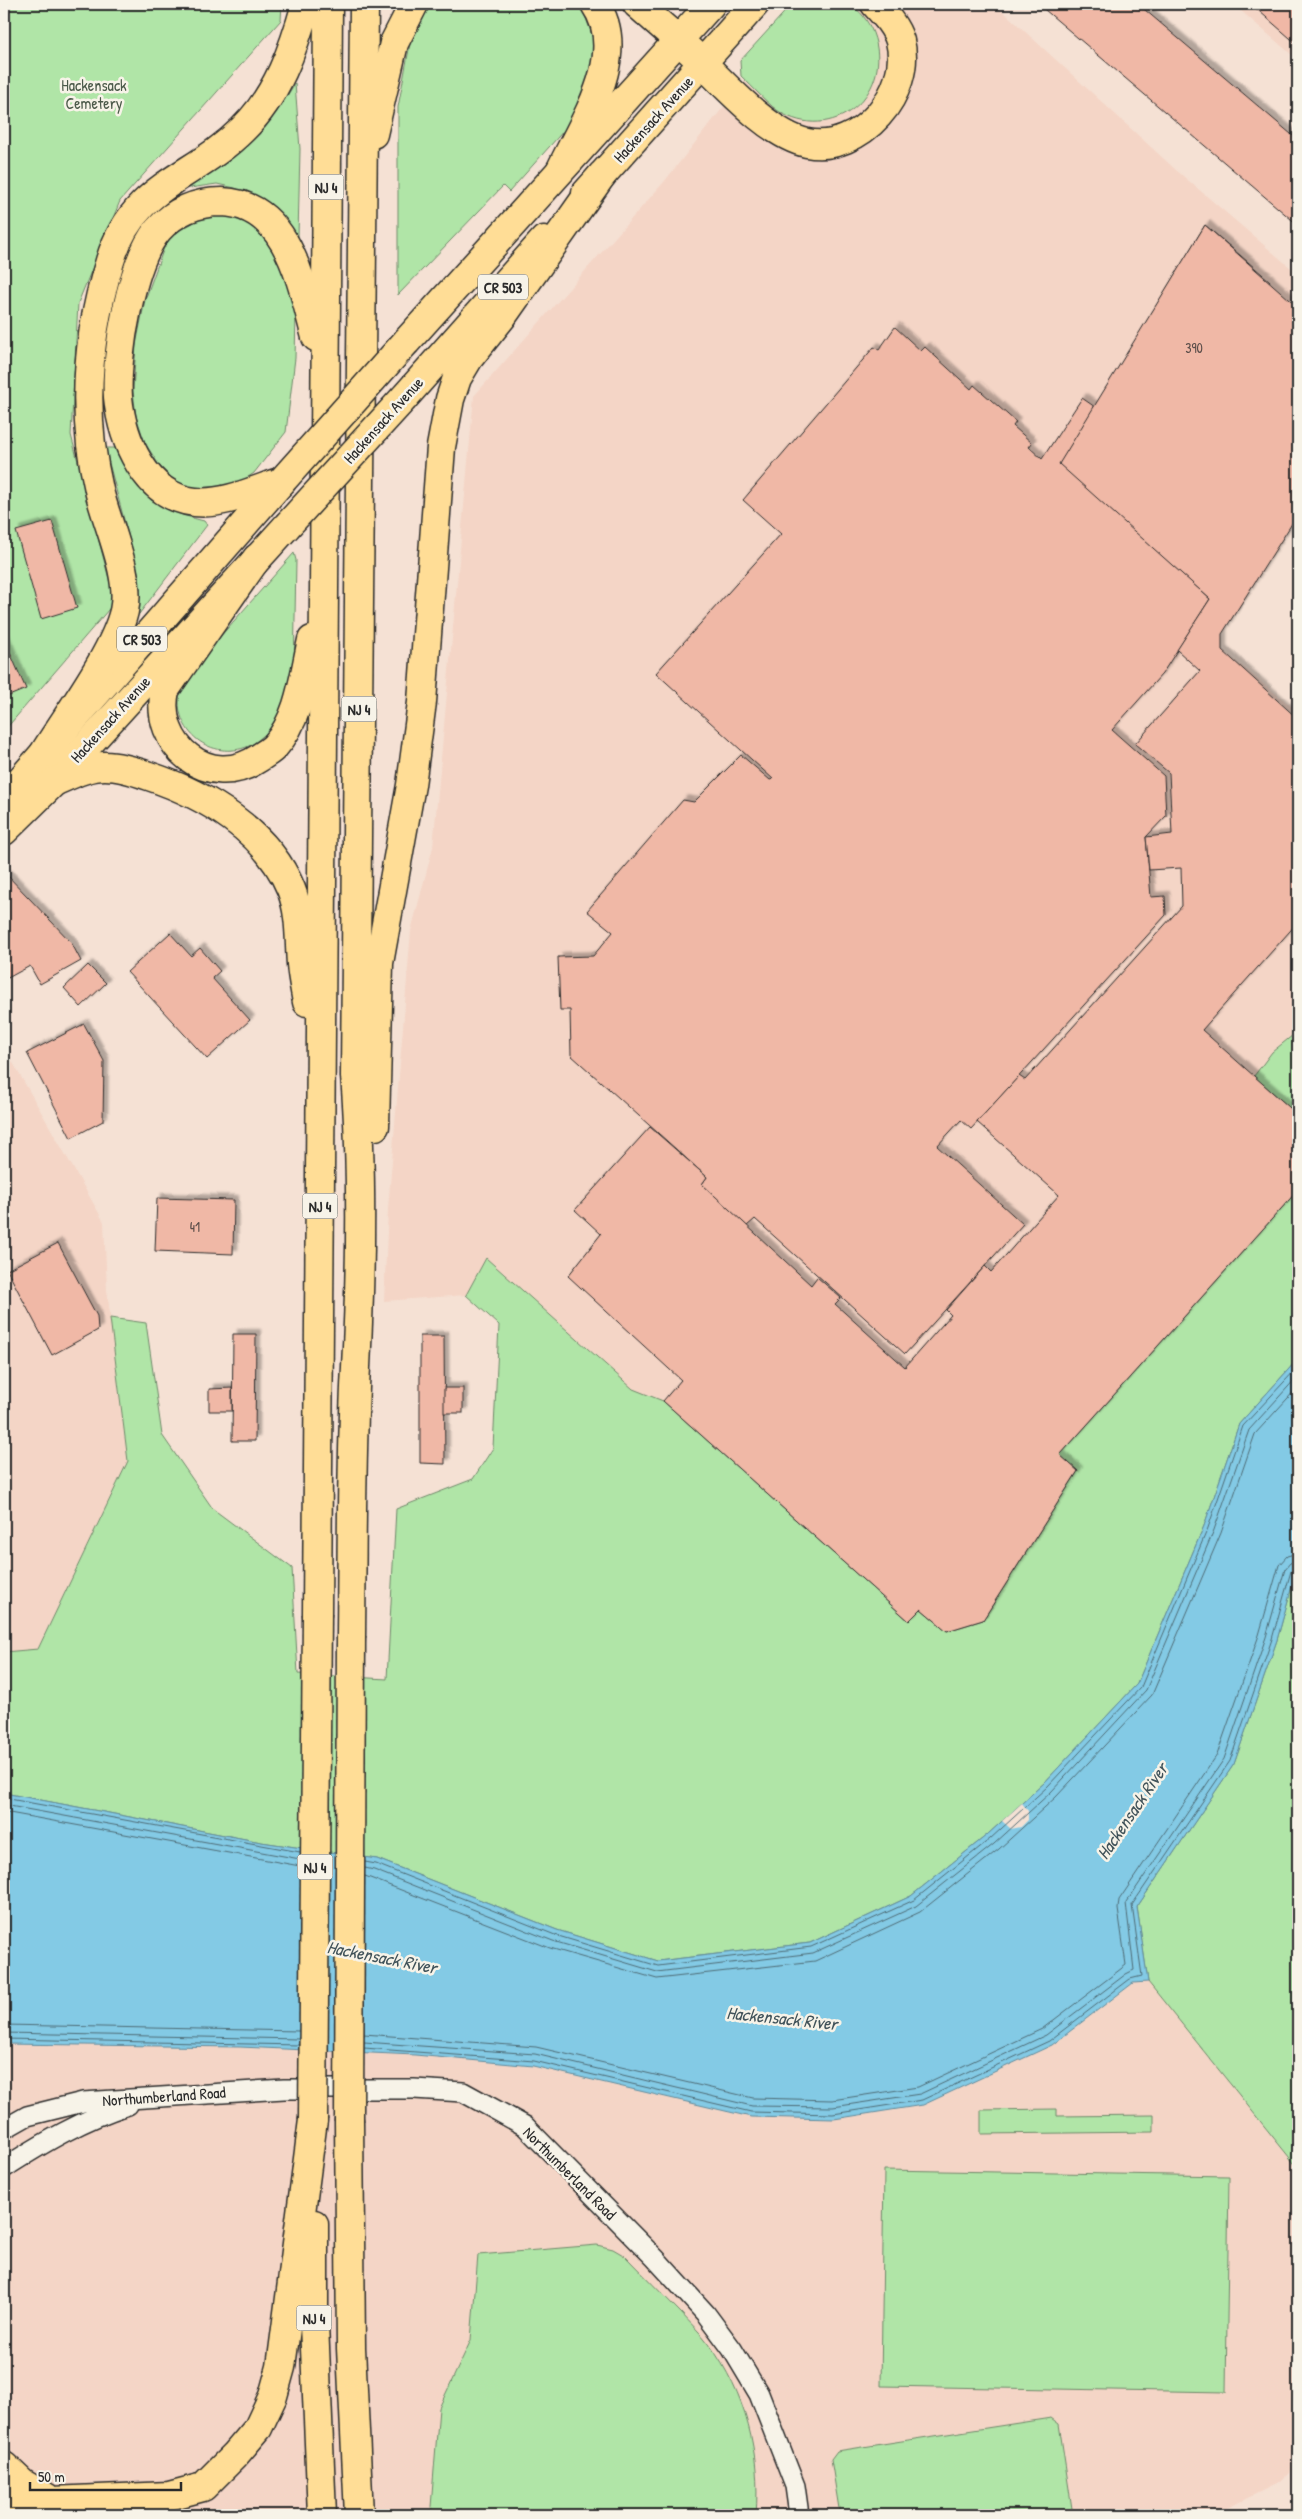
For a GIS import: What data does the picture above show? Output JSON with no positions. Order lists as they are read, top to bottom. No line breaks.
{"streets":{"main road":["Hackensack Avenue","NJ 4","CR 503"],"street":["Northumberland Road"]},"water":["Hackensack River"],"parks":["Hackensack Cemetery"],"house_numbers":["390","41"],"scale_bar":"50 m"}
